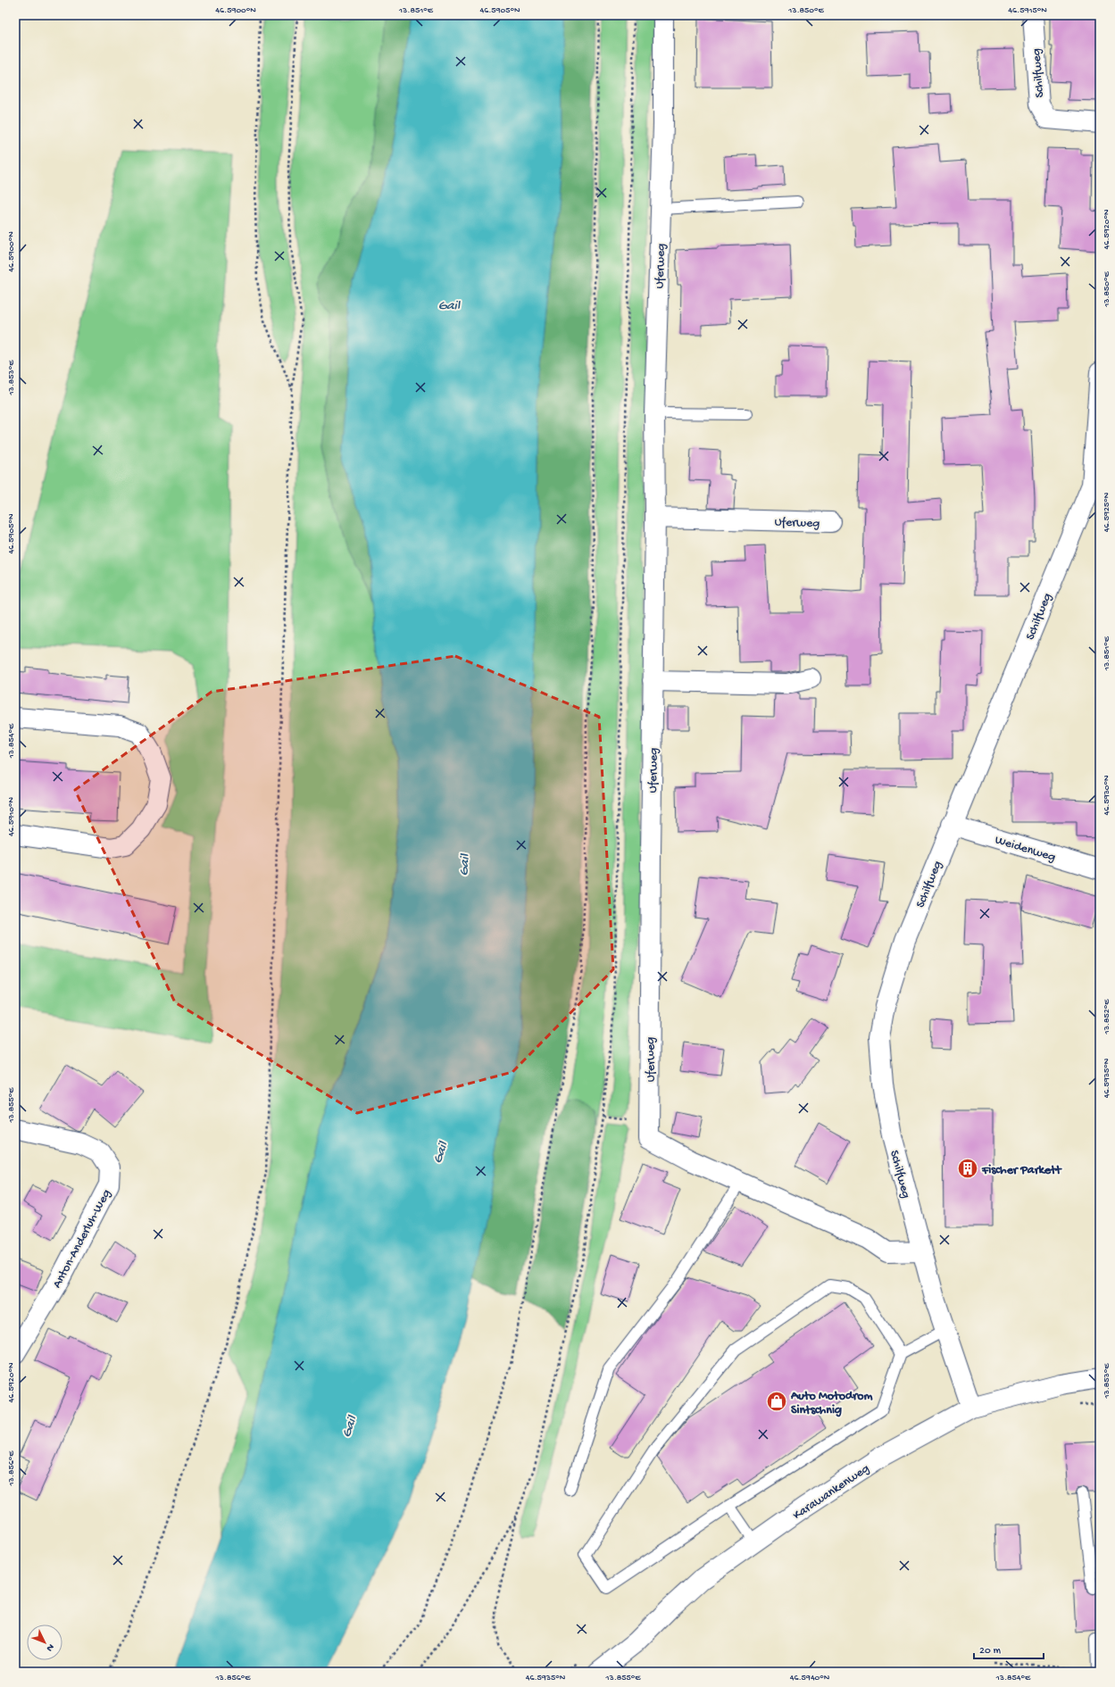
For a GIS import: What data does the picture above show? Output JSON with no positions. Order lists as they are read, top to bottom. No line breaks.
{"streets":{"street":["Schilfweg","Uferweg","Weidenweg","Anton-Anderluh-Weg","Karawankenweg"]},"crossings":[["Schilfweg","Uferweg"],["Schilfweg","Weidenweg"],["Schilfweg","Karawankenweg"]],"water":["Gail"],"places":{"building":["Fischer Parkett"],"shop":["Auto Motodrom Sintschnig"]},"scale_bar":"20 m","north":"bottom right","coordinates":["46.5900°N","13.851°E","46.5905°N","13.850°E","46.5915°N","46.5920°N","13.853°E","46.5925°N","13.854°E","46.5930°N","46.5910°N","13.852°E","46.5935°N","13.855°E","13.856°E","46.5940°N"]}
